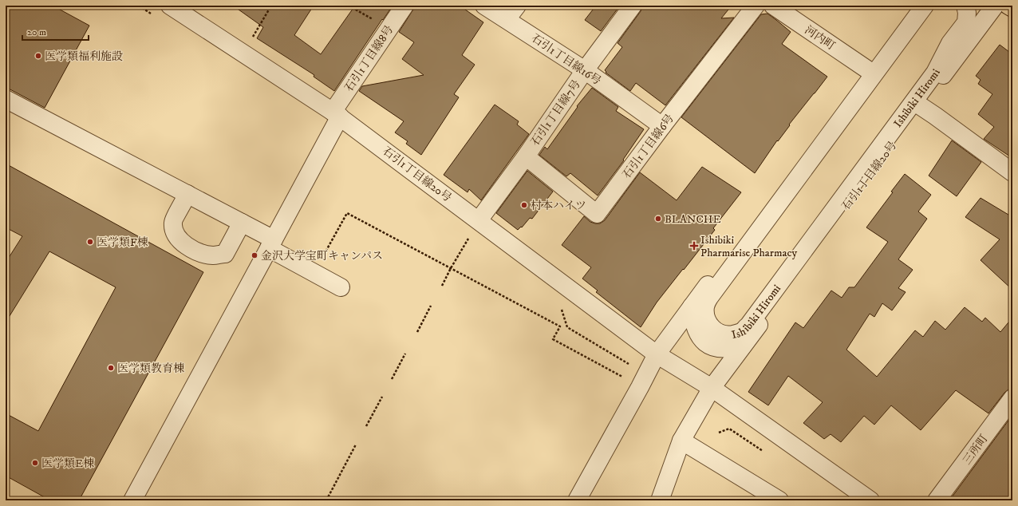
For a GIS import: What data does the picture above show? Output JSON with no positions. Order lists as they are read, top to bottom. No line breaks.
{"streets":{"street":["河内町","石引1丁目線8号","石引1丁目線16号","Ishibiki Hiromi","石引1丁目線7号","石引1丁目線6号","石引1丁目線20号","三所町"]},"crossings":[["石引1丁目線8号","石引1丁目線20号"],["石引1丁目線16号","石引1丁目線7号"],["石引1丁目線16号","石引1丁目線6号"],["石引1丁目線7号","石引1丁目線6号"],["石引1丁目線7号","石引1丁目線20号"]],"places":{"other":["医学類福利施設","村本ハイツ","BLANCHE","医学類F棟","金沢大学宝町キャンパス","医学類教育棟","医学類E棟"],"health":["Ishibiki Pharmarise Pharmacy"]},"scale_bar":"20 m"}
